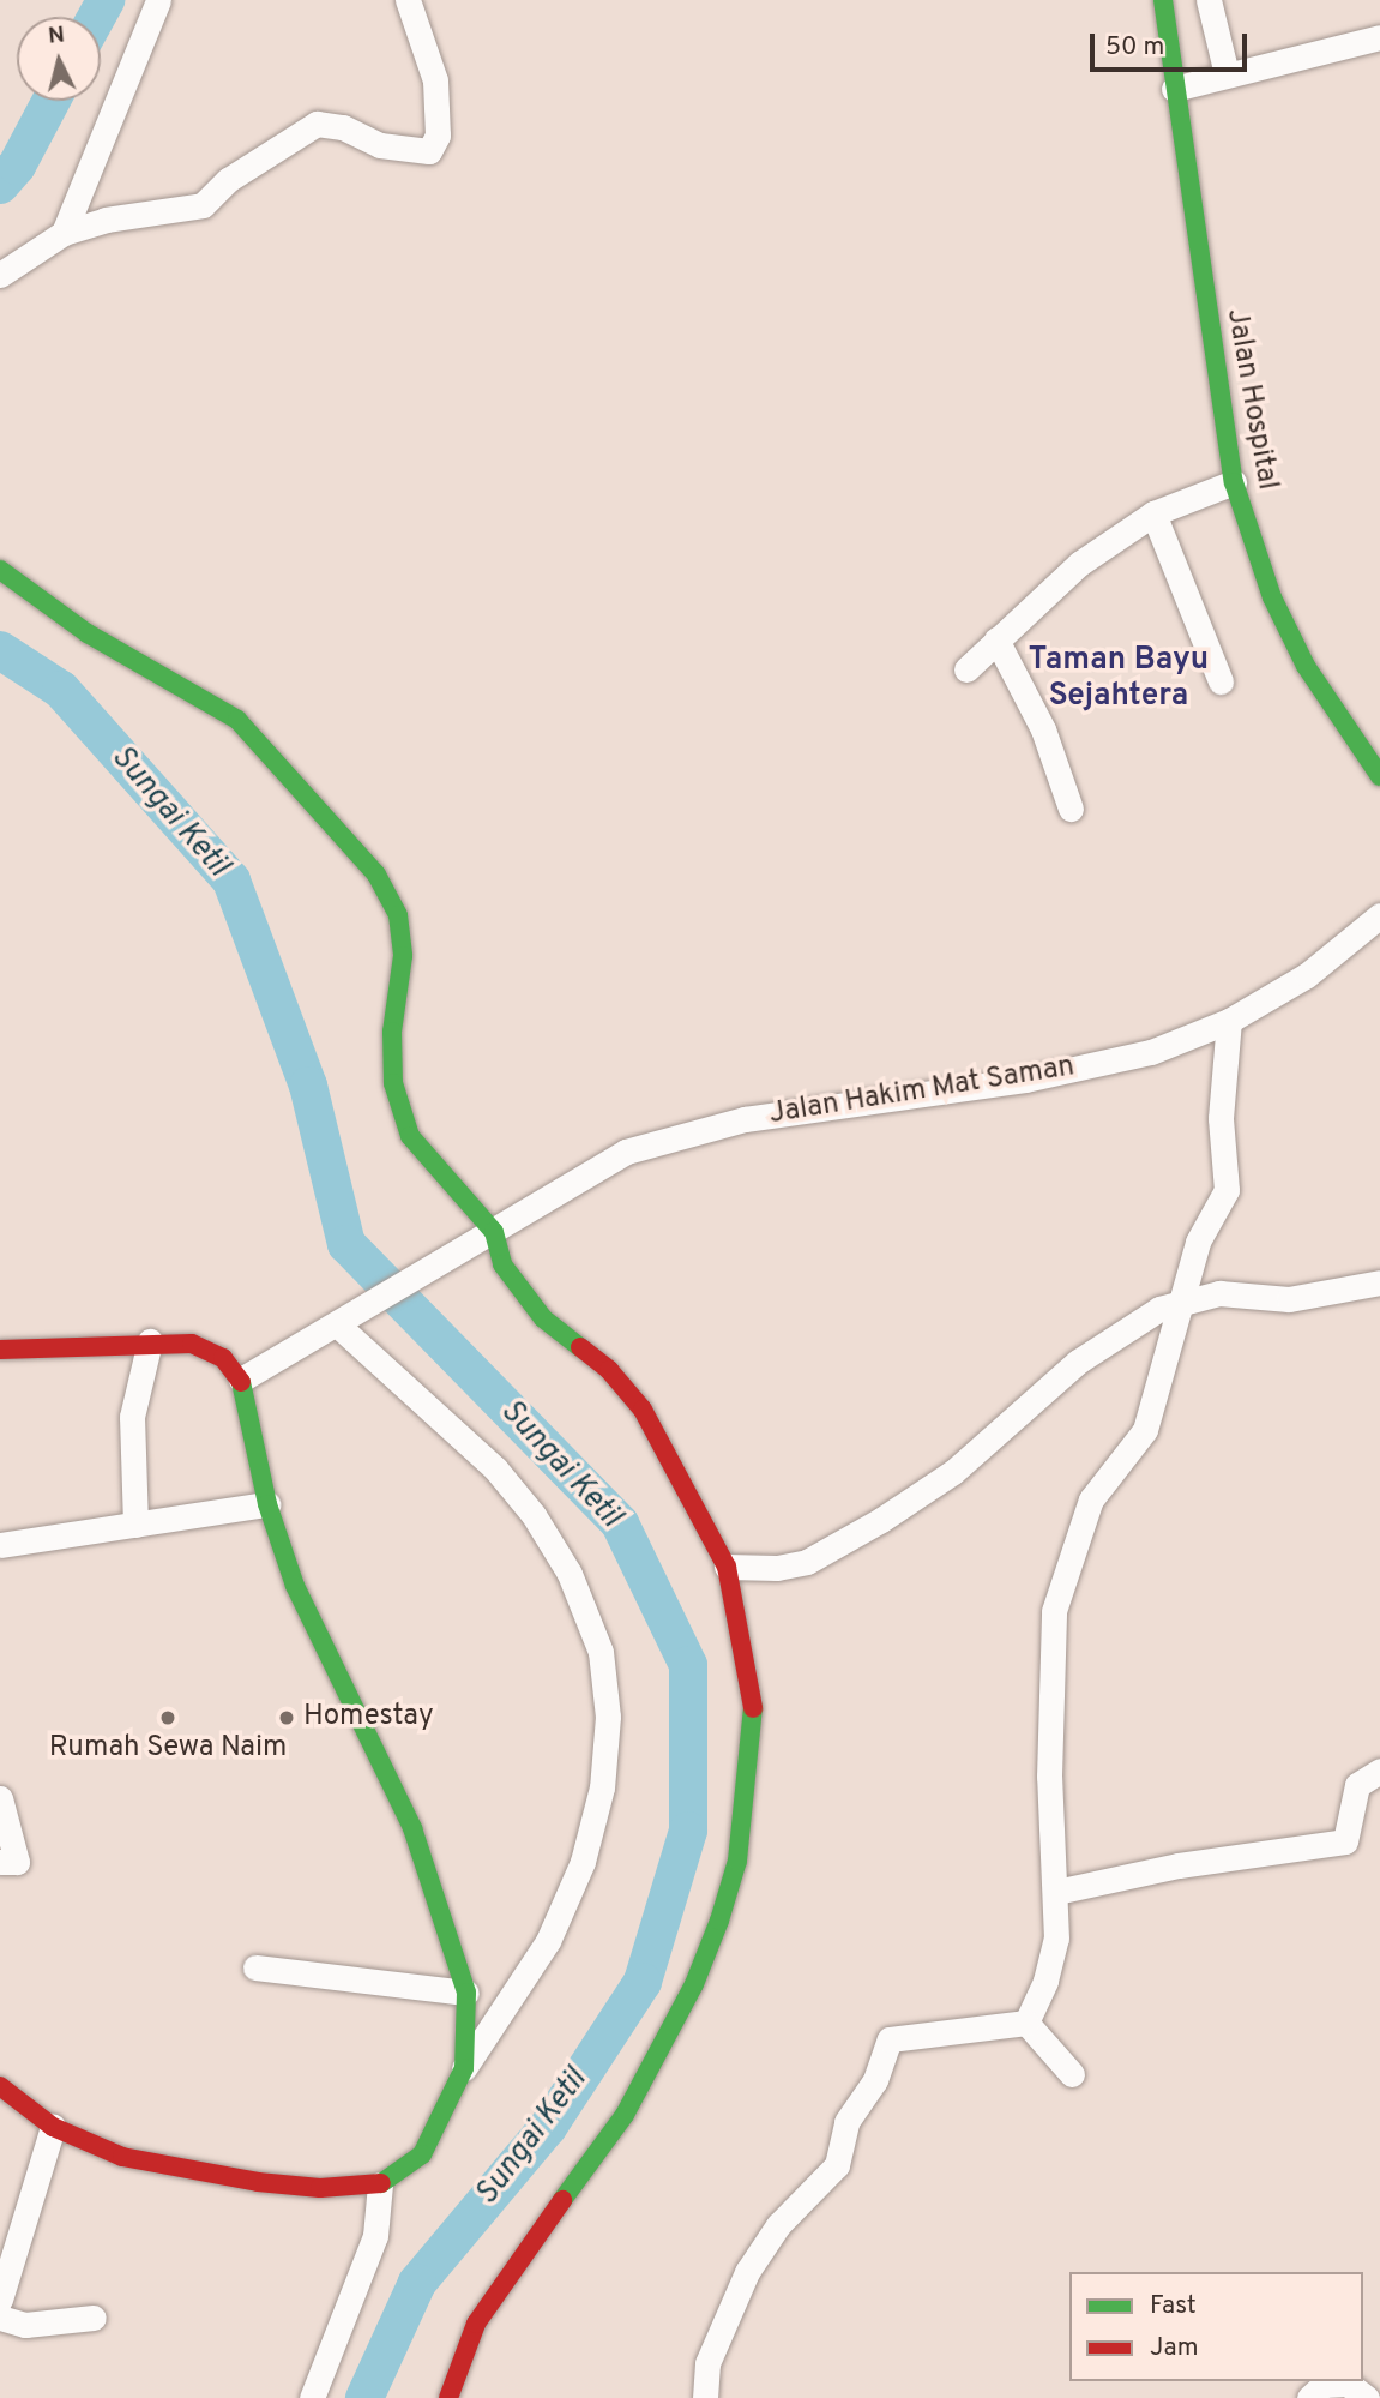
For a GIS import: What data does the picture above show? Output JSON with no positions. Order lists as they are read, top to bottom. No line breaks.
{"streets":{"street":["Jalan Hospital","Jalan Hakim Mat Saman"]},"districts":["Taman Bayu Sejahtera"],"water":["Sungai Ketil"],"places":["Rumah Sewa Naim","Homestay"],"legend":["Fast","Jam"],"scale_bar":"50 m","north":"top"}
